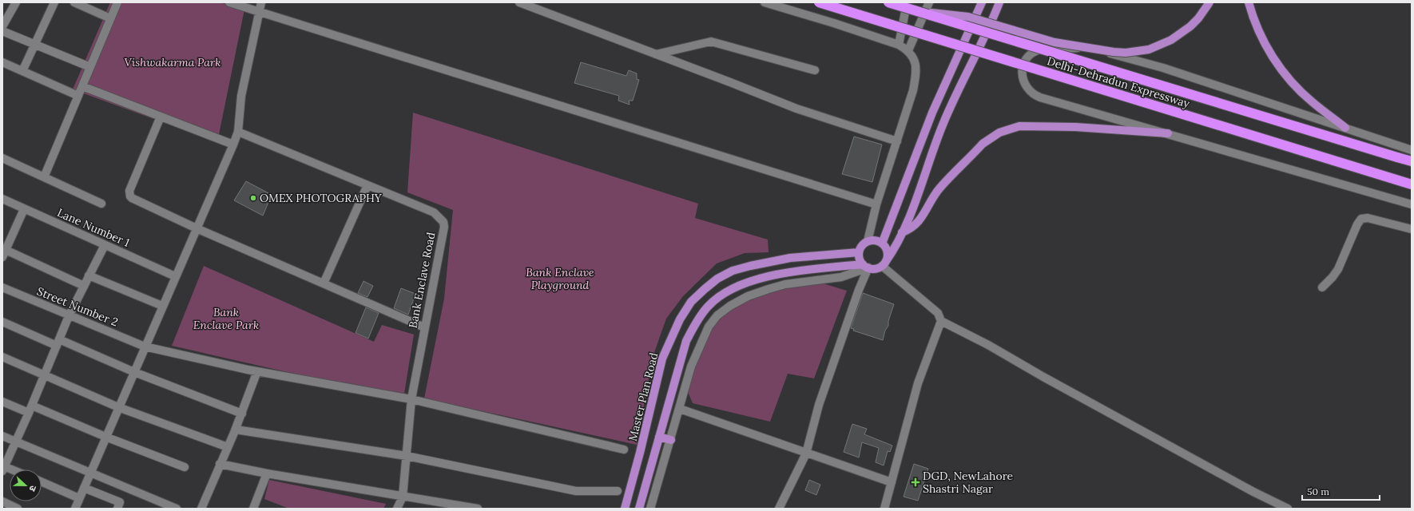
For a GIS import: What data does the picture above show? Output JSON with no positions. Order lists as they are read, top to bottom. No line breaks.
{"streets":{"highway":["Delhi-Dehradun Expressway"],"main road":["Master Plan Road"],"street":["Lane Number 1","Bank Enclave Road","Street Number 2"]},"crossings":[["Bank Enclave Road","Street Number 2"]],"parks":["Vishwakarma Park","Bank Enclave Playground","Bank Enclave Park"],"places":{"other":["OMEX PHOTOGRAPHY"],"health":["DGD, NewLahore Shastri Nagar"]},"scale_bar":"50 m","north":"right"}
